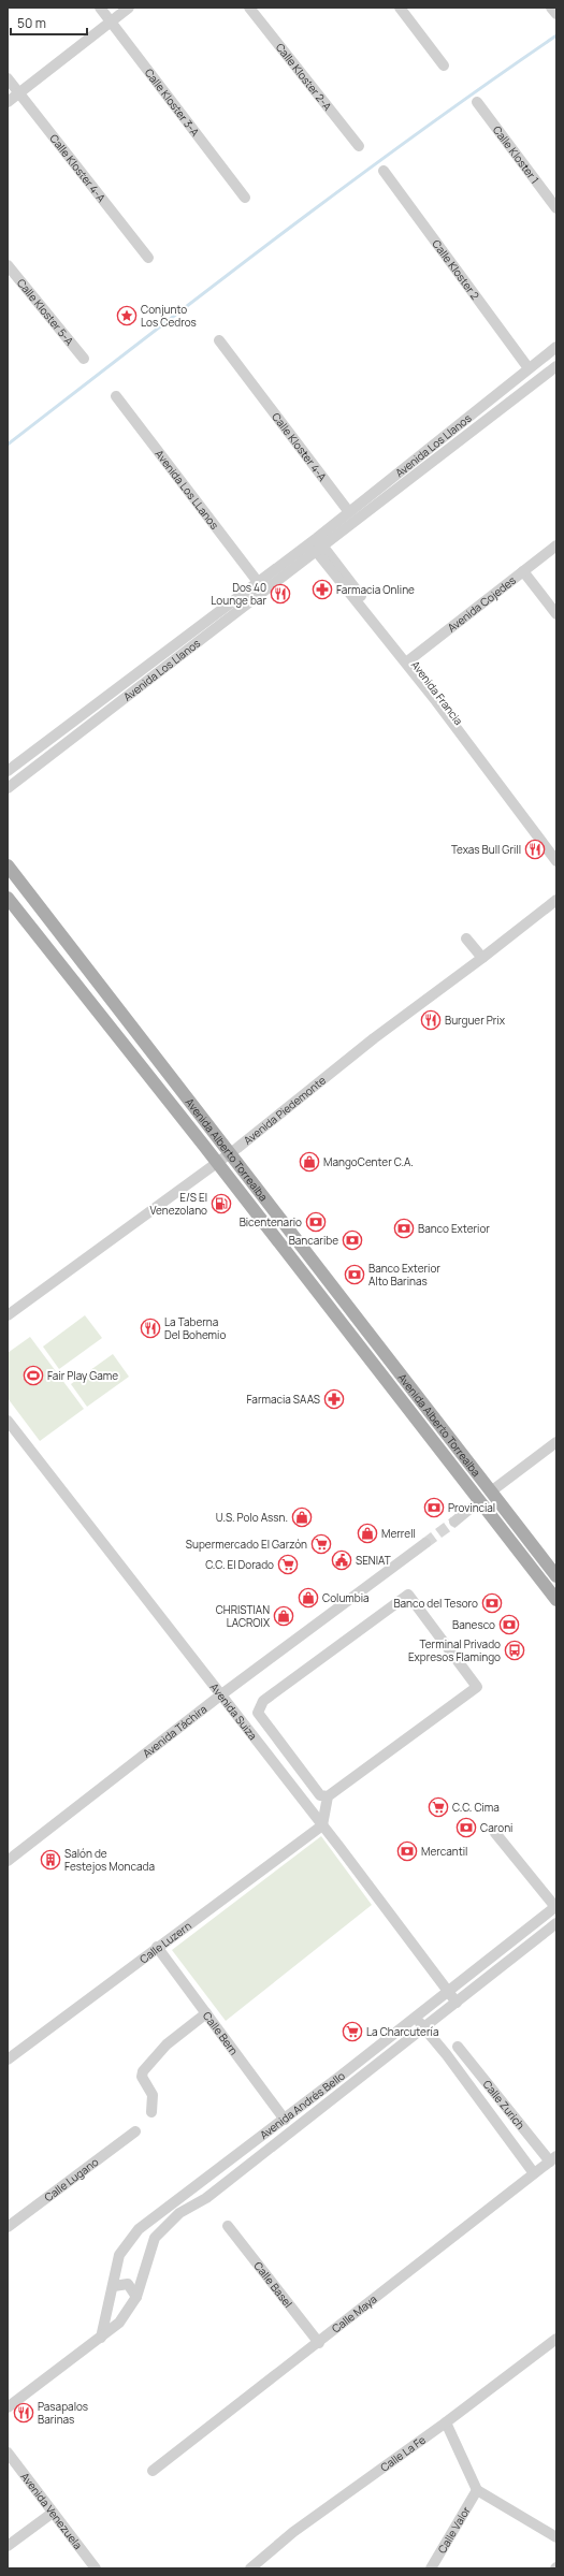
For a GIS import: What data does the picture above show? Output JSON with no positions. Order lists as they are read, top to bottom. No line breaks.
{"streets":{"main road":["Avenida Alberto Torrealba"],"street":["Calle Kloster 2-A","Calle Kloster 3-A","Calle Kloster 1","Calle Kloster 4-A","Calle Kloster 2","Calle Kloster 5-A","Avenida Los Llanos","Avenida Los LLanos","Avenida Cojedes","Avenida Francia","Avenida Piedemonte","Avenida Suiza","Avenida Táchira","Calle Luzern","Calle Bern","Calle Zurich","Avenida Andrés Bello","Calle Lugano","Calle Basel","Calle Maya","Calle La Fe","Avenida Venezuela","Calle Valor"]},"crossings":[["Calle Kloster 4-A","Avenida Los Llanos"],["Calle Kloster 2","Avenida Los Llanos"],["Avenida Los Llanos","Avenida Los LLanos"],["Avenida Los Llanos","Avenida Francia"],["Avenida Cojedes","Avenida Francia"],["Avenida Piedemonte","Avenida Alberto Torrealba"],["Avenida Suiza","Avenida Táchira"],["Avenida Suiza","Calle Luzern"],["Avenida Suiza","Avenida Andrés Bello"],["Calle Luzern","Calle Bern"],["Calle Bern","Avenida Andrés Bello"],["Calle Zurich","Avenida Andrés Bello"],["Calle Zurich","Calle Maya"],["Calle Basel","Calle Maya"]],"places":{"place":["Conjunto Los Cedros"],"pharmacy":["Farmacia Online","Farmacia SAAS"],"restaurant":["Dos 40 Lounge bar","Texas Bull Grill","Burguer Prix","La Taberna Del Bohemio","Pasapalos Barinas"],"shop":["MangoCenter C.A.","U.S. Polo Assn.","Merrell","Columbia","CHRISTIAN LACROIX"],"fuel station":["E/S El Venezolano"],"bank":["Bicentenario","Banco Exterior","Bancaribe","Banco Exterior Alto Barinas","Provincial","Banco del Tesoro","Banesco","Caroni","Mercantil"],"sports":["Fair Play Game"],"supermarket":["Supermercado El Garzón","C.C. El Dorado","C.C. Cima","La Charcutería"],"public building":["SENIAT"],"bus stop":["Terminal Privado Expresos Flamingo"],"building":["Salón de Festejos Moncada"]},"scale_bar":"50 m"}
